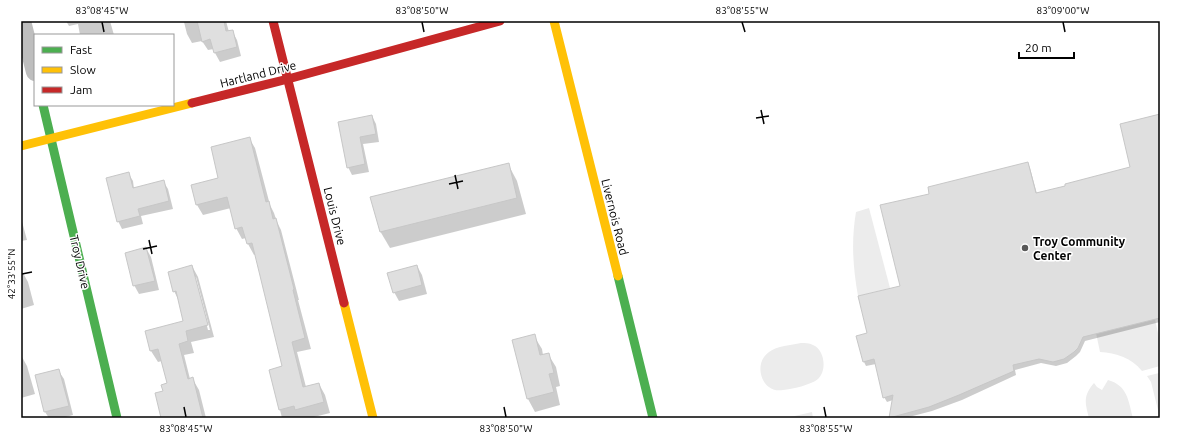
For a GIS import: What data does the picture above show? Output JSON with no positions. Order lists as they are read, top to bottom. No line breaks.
{"streets":{"street":["Hartland Drive","Louis Drive","Livernois Road","Troy Drive"]},"crossings":[["Hartland Drive","Louis Drive"],["Hartland Drive","Troy Drive"]],"places":["Troy Community Center"],"legend":["Fast","Slow","Jam"],"scale_bar":"20 m","coordinates":["83°08'45\"W","83°08'50\"W","83°08'55\"W","83°09'00\"W","42°33'55\"N"]}
